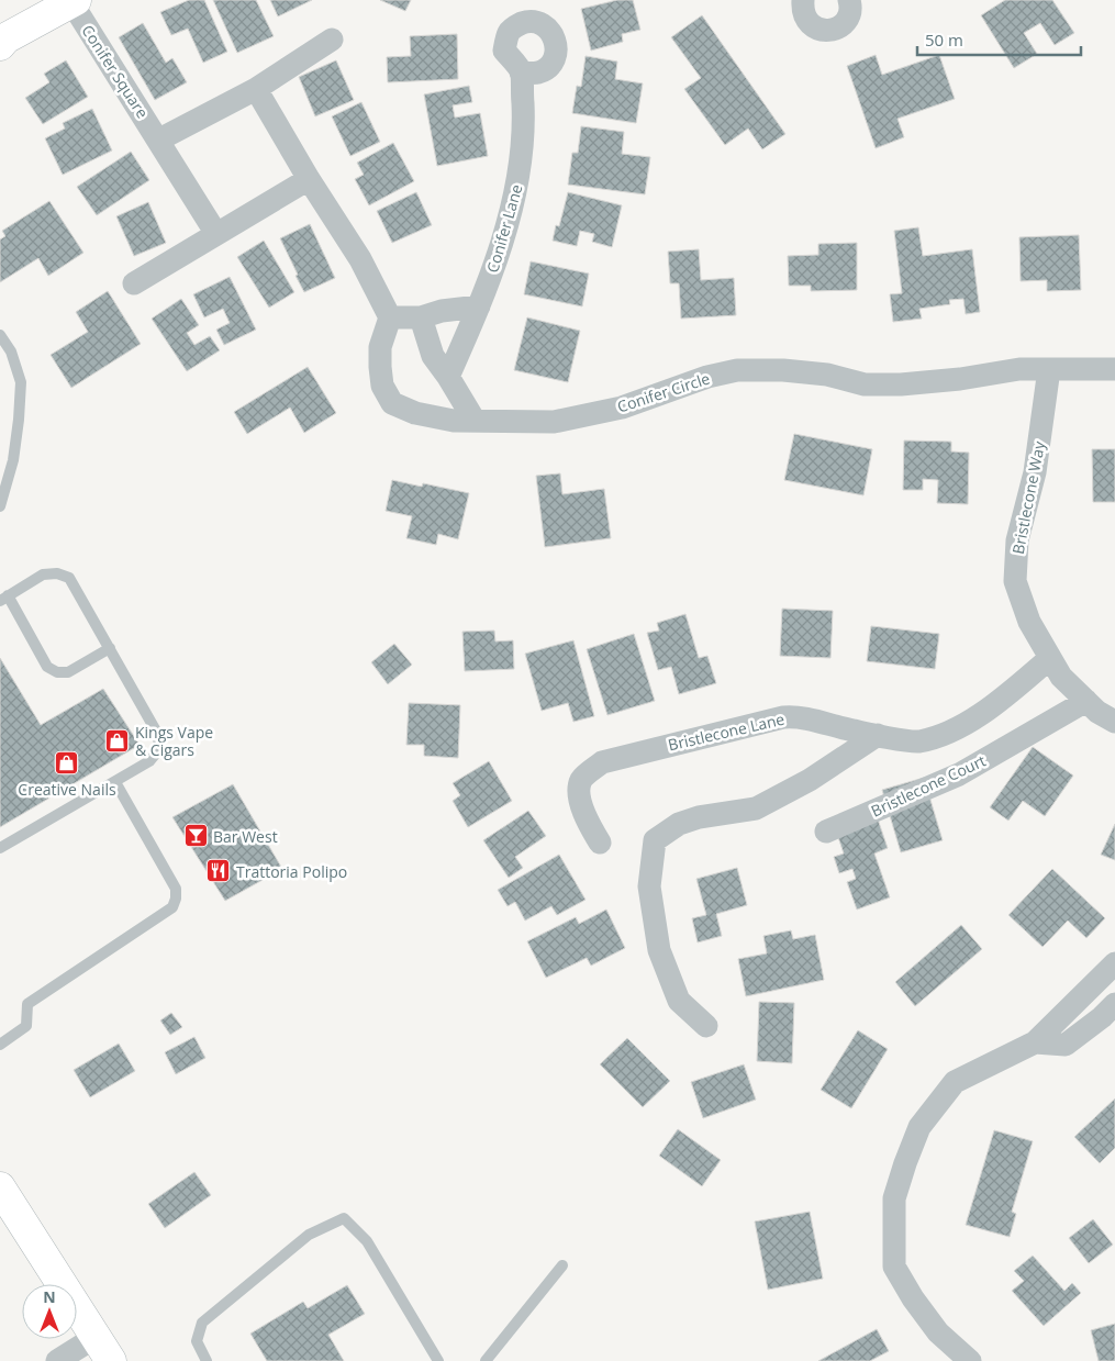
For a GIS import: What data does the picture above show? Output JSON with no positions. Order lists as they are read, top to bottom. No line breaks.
{"streets":{"street":["Conifer Square","Conifer Lane","Conifer Circle","Bristlecone Way","Bristlecone Lane","Bristlecone Court"]},"crossings":[["Conifer Circle","Bristlecone Way"],["Bristlecone Way","Bristlecone Lane"],["Bristlecone Way","Bristlecone Court"]],"places":{"shop":["Kings Vape & Cigars","Creative Nails"],"bar":["Bar West"],"restaurant":["Trattoria Polipo"]},"scale_bar":"50 m","north":"top"}
